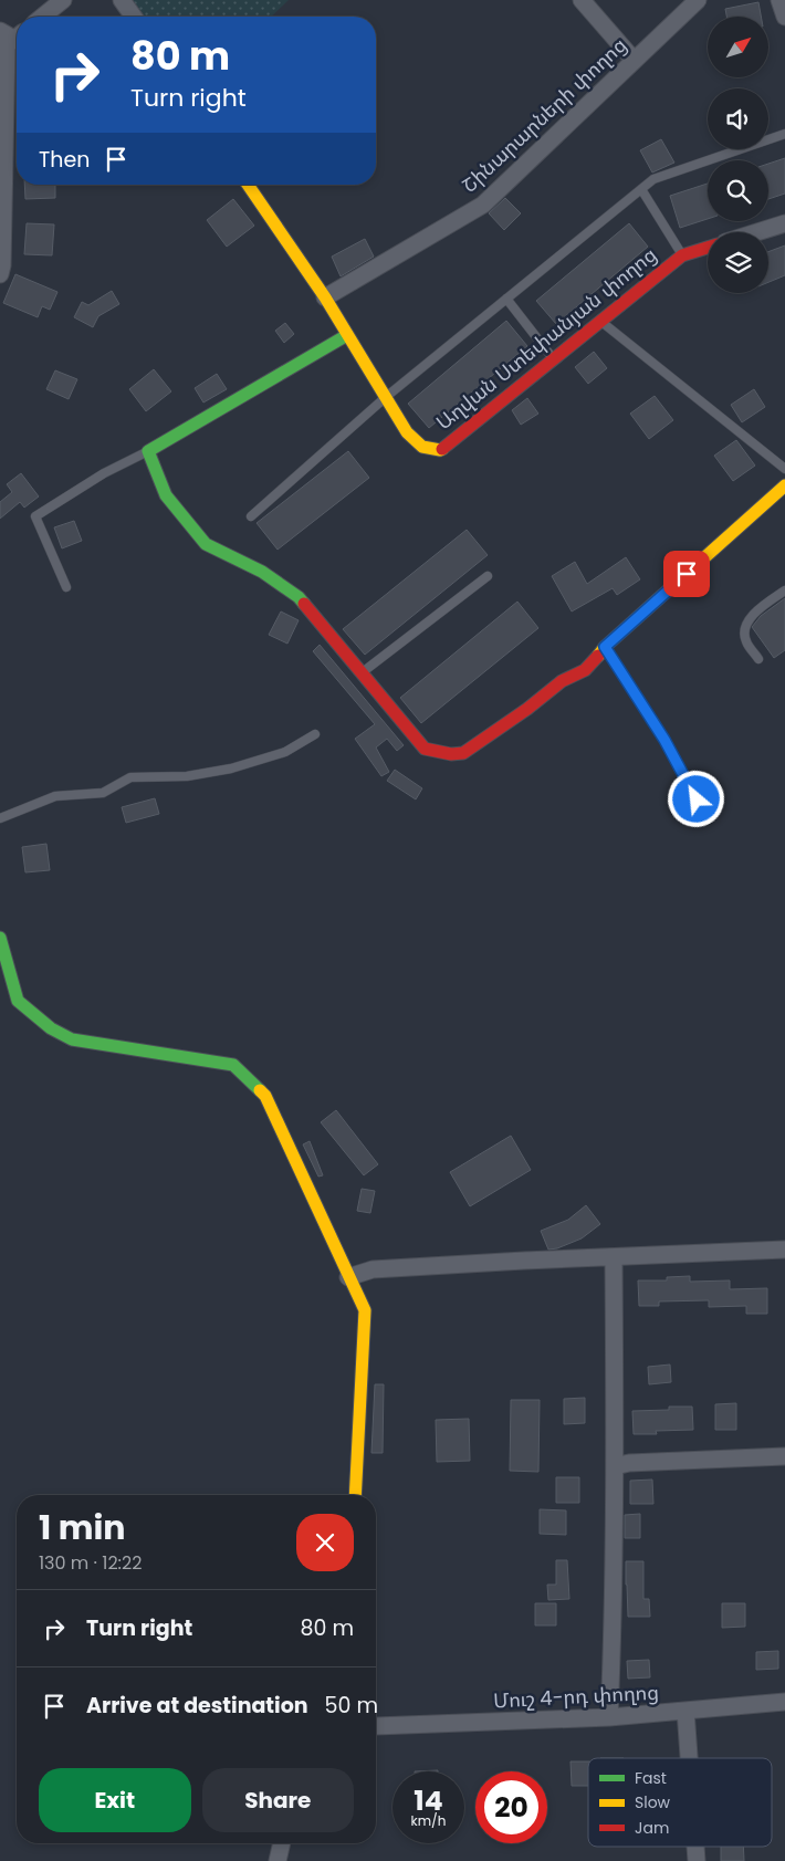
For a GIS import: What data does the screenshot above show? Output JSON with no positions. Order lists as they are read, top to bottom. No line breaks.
{"streets":{"street":["Շինարարների փողոց","Աղվան Ստեփանյան փողոց","Մուշ 4-րդ փողոց"]},"crossings":[["Շինարարների փողոց","Աղվան Ստեփանյան փողոց"]],"legend":["Fast","Slow","Jam"],"north":"top right","page":{"turn":["80 m","Turn right"],"then":"Then","heading":["1 min","130 m · 12:22"],"list":[{"name":"Turn right","value":"80 m"},{"name":"Arrive at destination","value":"50 m"}],"buttons":["Exit","Share"],"speed":"14 km/h","limit":"20"}}
